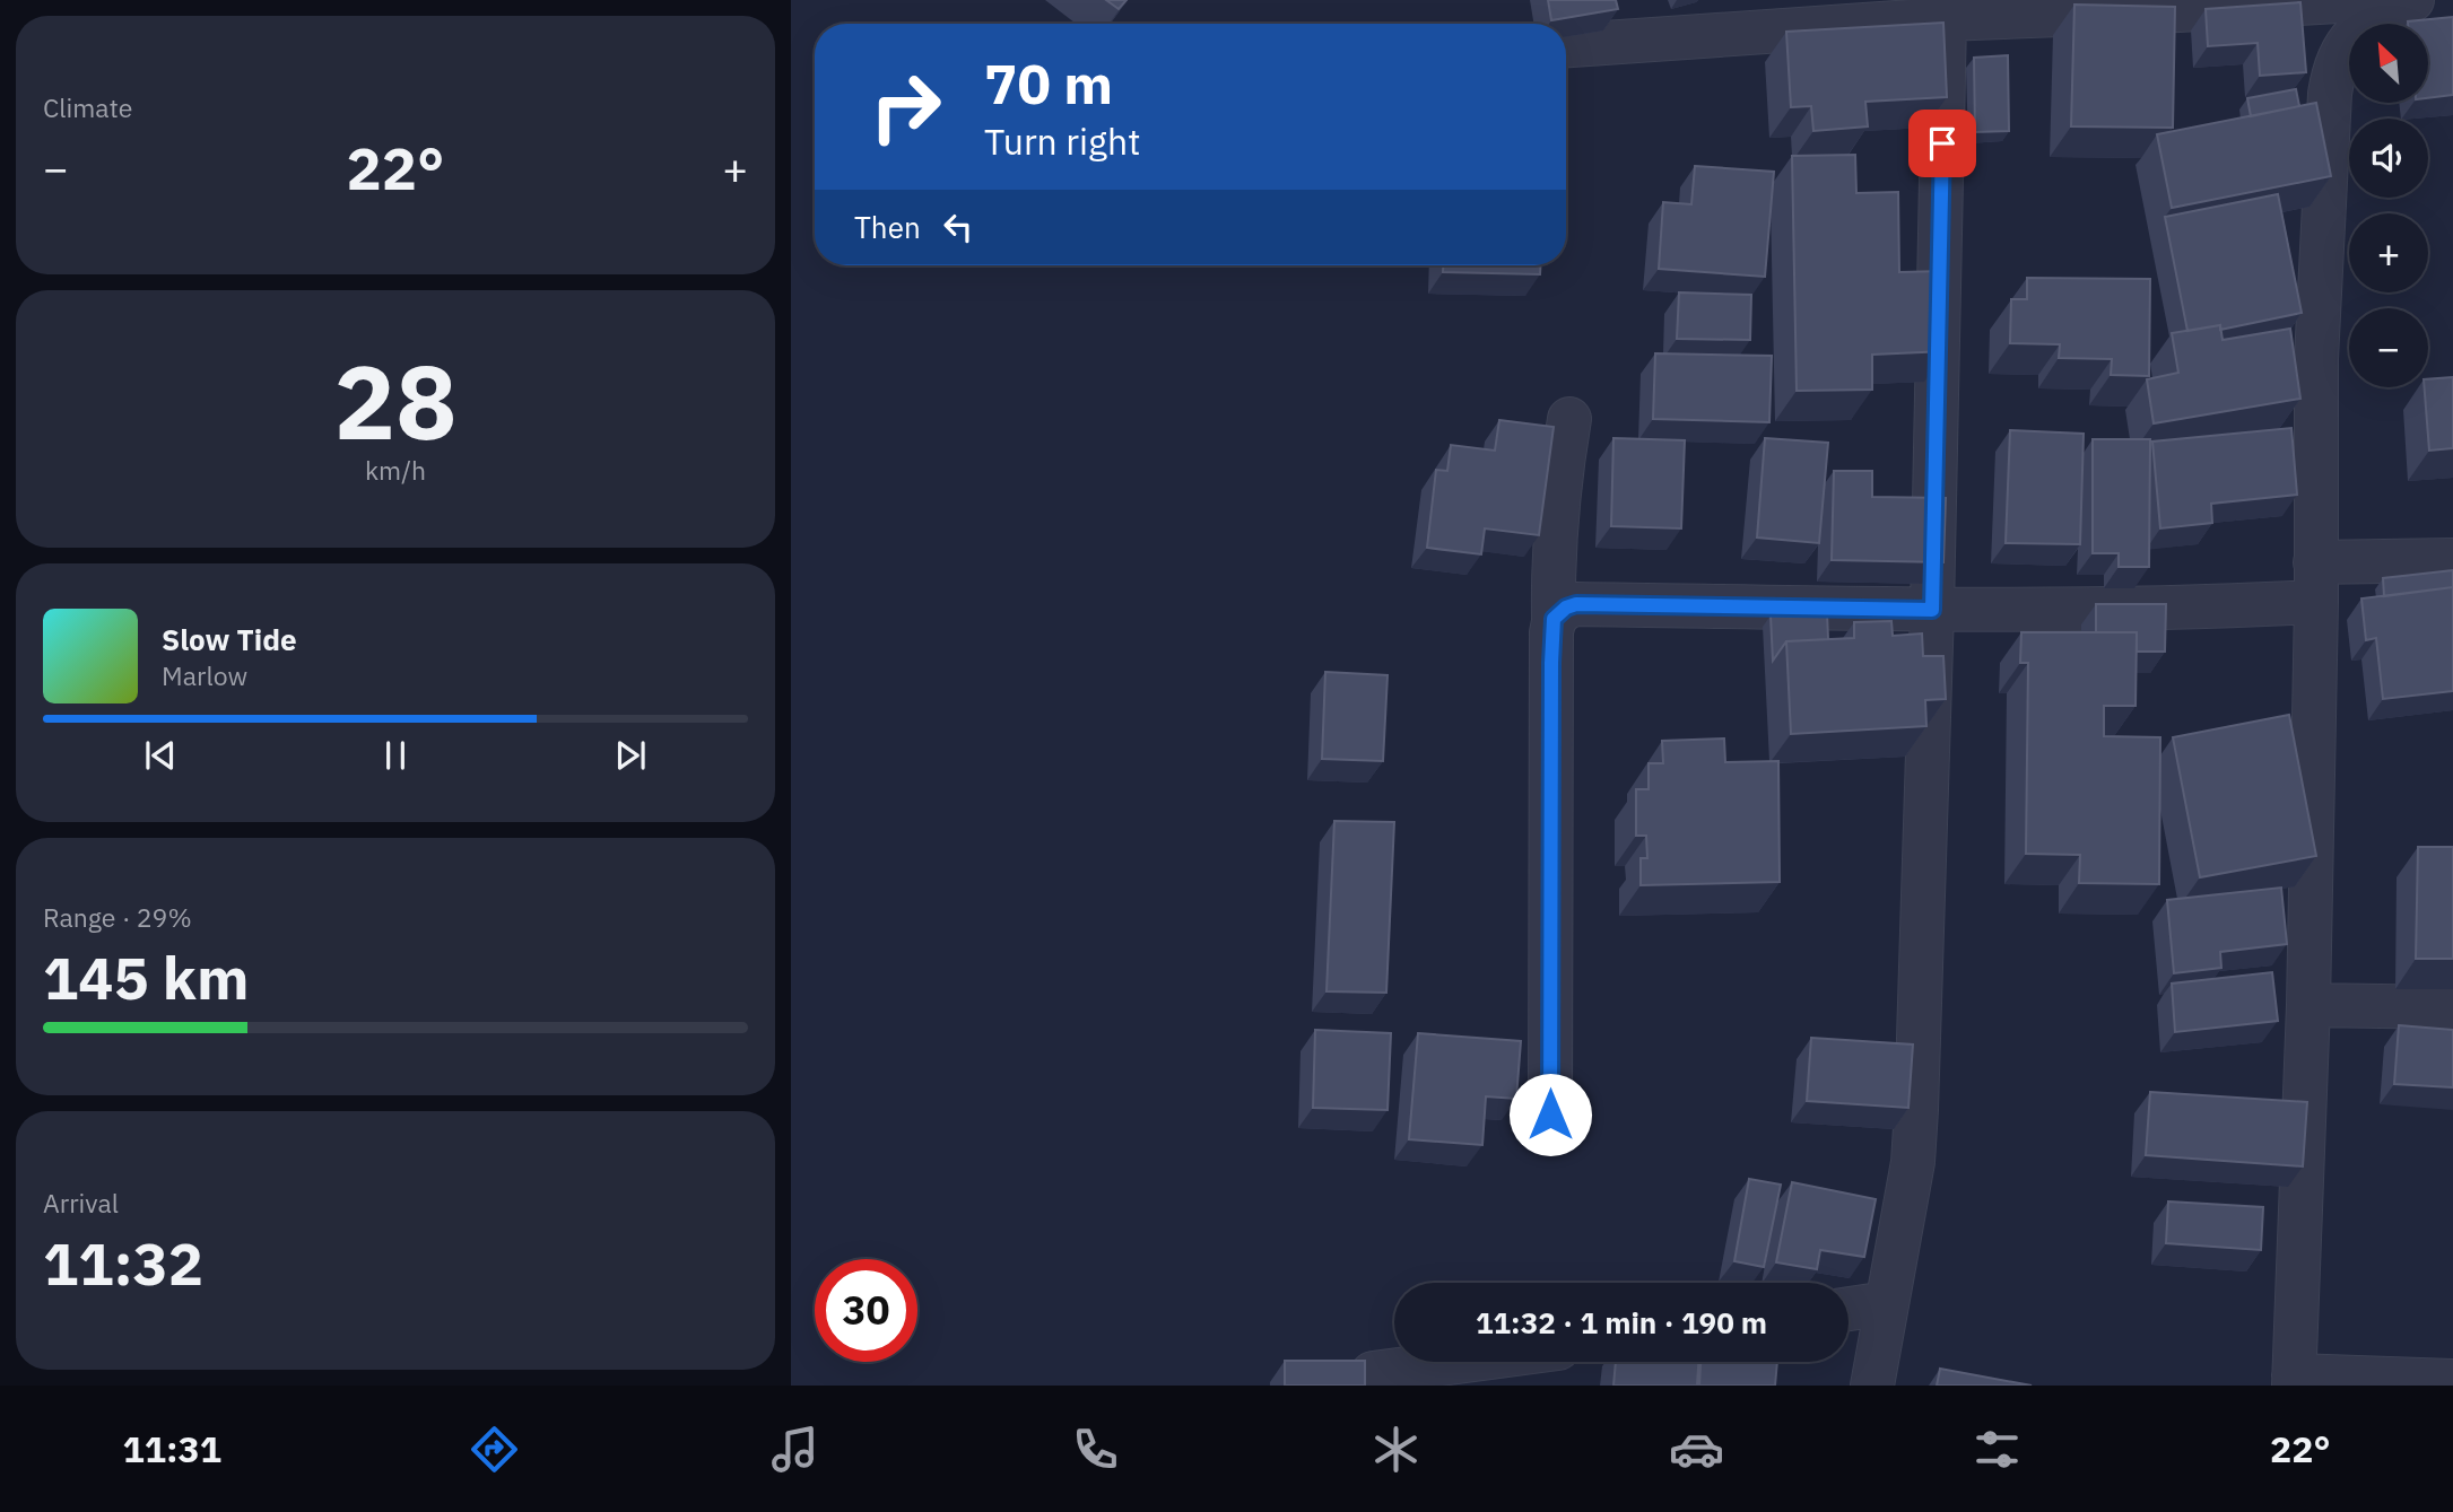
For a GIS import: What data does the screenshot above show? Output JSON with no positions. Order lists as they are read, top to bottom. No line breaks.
{"north":"top left","page":{"tile":["Climate",["28","km/h"],["Range · 29%","145 km"],["Arrival","11:32"]],"map_buttons":["+","−"],"turn":["70 m","Turn right"],"heat":["−","22°","+"],"then":"Then","song":["Slow Tide","Marlow"],"limit":"30","trip":"11:32 · 1 min · 190 m","tabs":["11:31","22°"]}}
